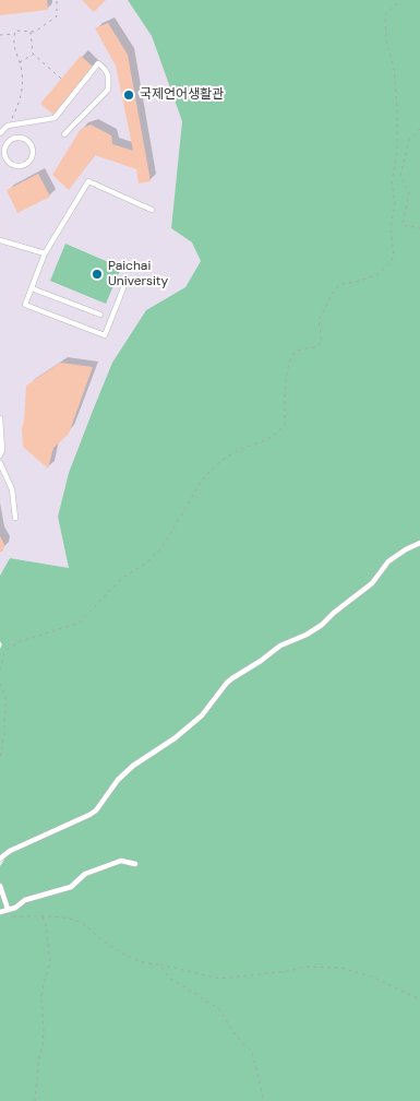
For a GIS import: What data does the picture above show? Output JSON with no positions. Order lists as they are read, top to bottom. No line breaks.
{"places":["국제언어생활관","Paichai University"]}
